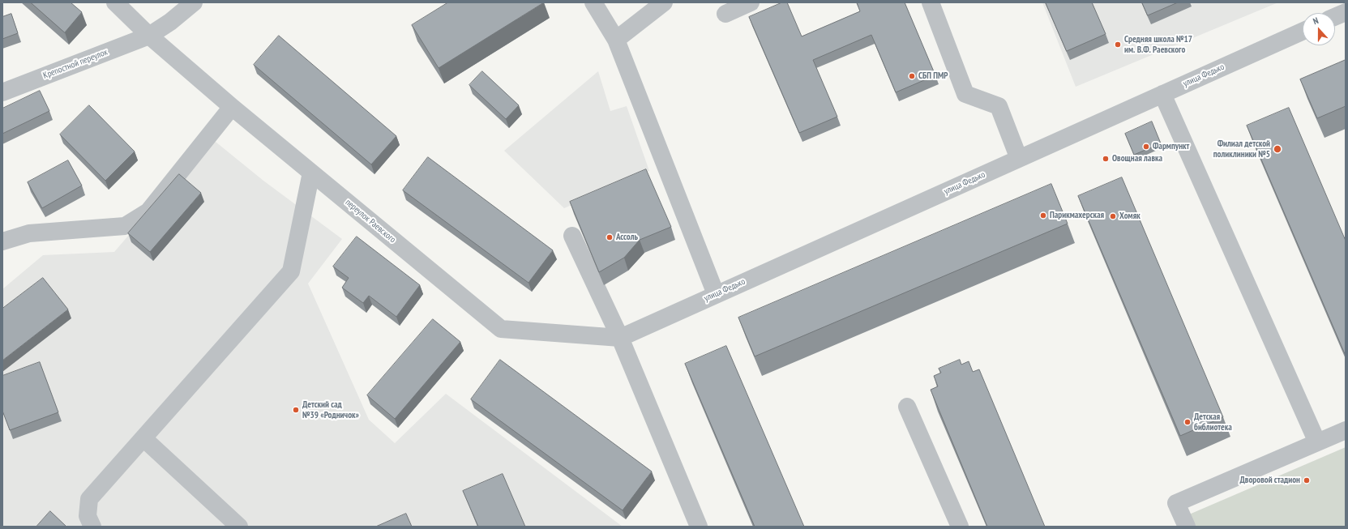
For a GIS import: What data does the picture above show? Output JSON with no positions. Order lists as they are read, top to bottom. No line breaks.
{"streets":{"street":["Крепостной переулок","улица Федько","переулок Раевского"]},"crossings":[["Крепостной переулок","переулок Раевского"],["улица Федько","переулок Раевского"]],"places":["Средняя школа №17 им. В.Ф. Раевского","СБП ПМР","Фармпункт","Филиал детской поликлиники №5","Овощная лавка","Парикмахерская","Хомяк","Ассоль","Детский сад №39 «Родничок»","Детская библиотека","Дворовой стадион"],"north":"top"}
